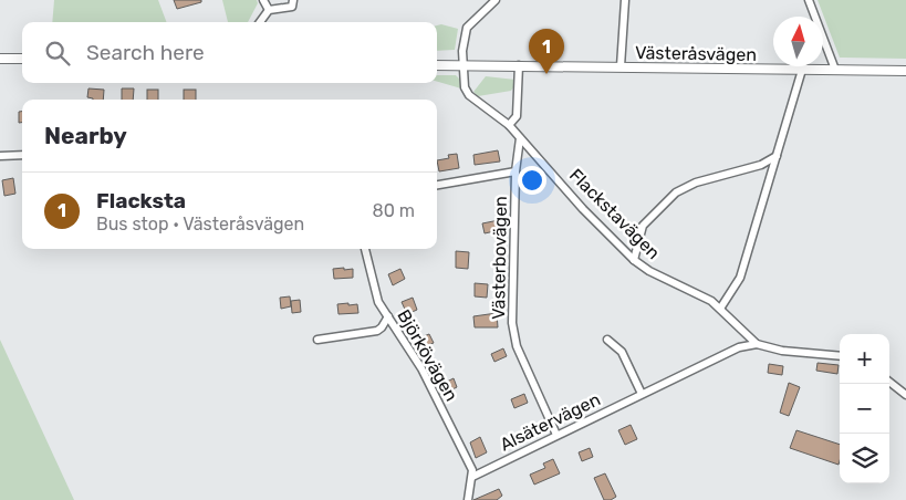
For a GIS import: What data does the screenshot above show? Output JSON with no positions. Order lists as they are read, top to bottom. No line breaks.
{"streets":{"street":["Västeråsvägen","Flackstavägen","Västerbovägen","Björkövägen","Alsätervägen"]},"crossings":[["Västeråsvägen","Flackstavägen"],["Flackstavägen","Västerbovägen"],["Flackstavägen","Alsätervägen"],["Västerbovägen","Alsätervägen"],["Björkövägen","Alsätervägen"]],"north":"top","page":{"search":"Search here","pins":"1","heading":"Nearby","list":[{"mark":"1","name":"Flacksta","note":"Bus stop · Västeråsvägen","value":"80 m"}],"map_buttons":["+","−"]}}
